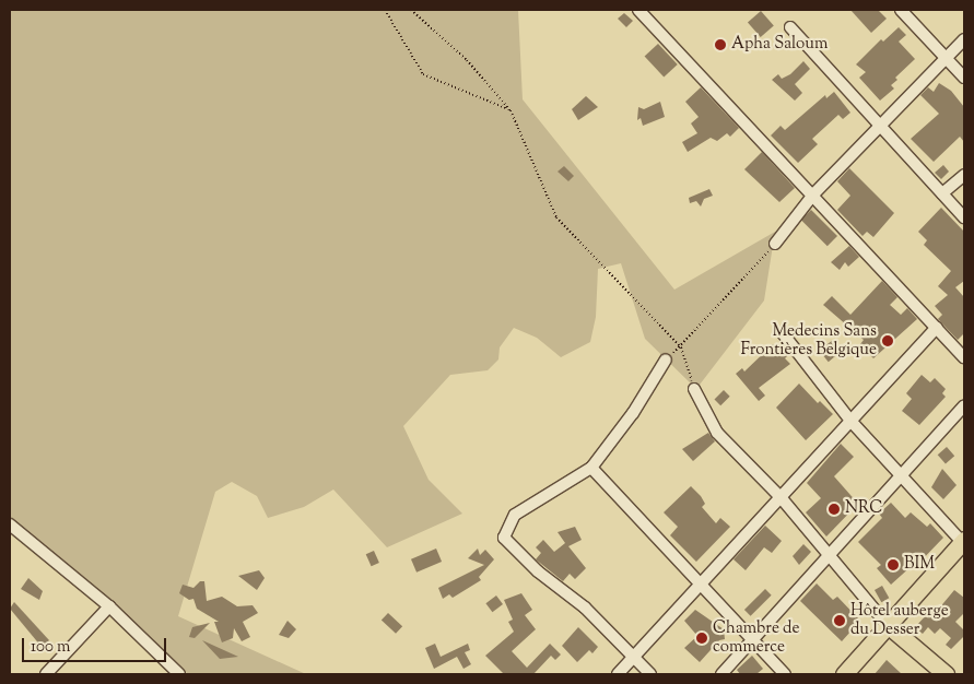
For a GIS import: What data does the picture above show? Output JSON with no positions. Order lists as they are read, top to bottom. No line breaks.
{"places":["Apha Saloum","Medecins Sans Frontières Belgique","NRC","BIM","Hôtel auberge du Desser","Chambre de commerce"],"scale_bar":"100 m"}
